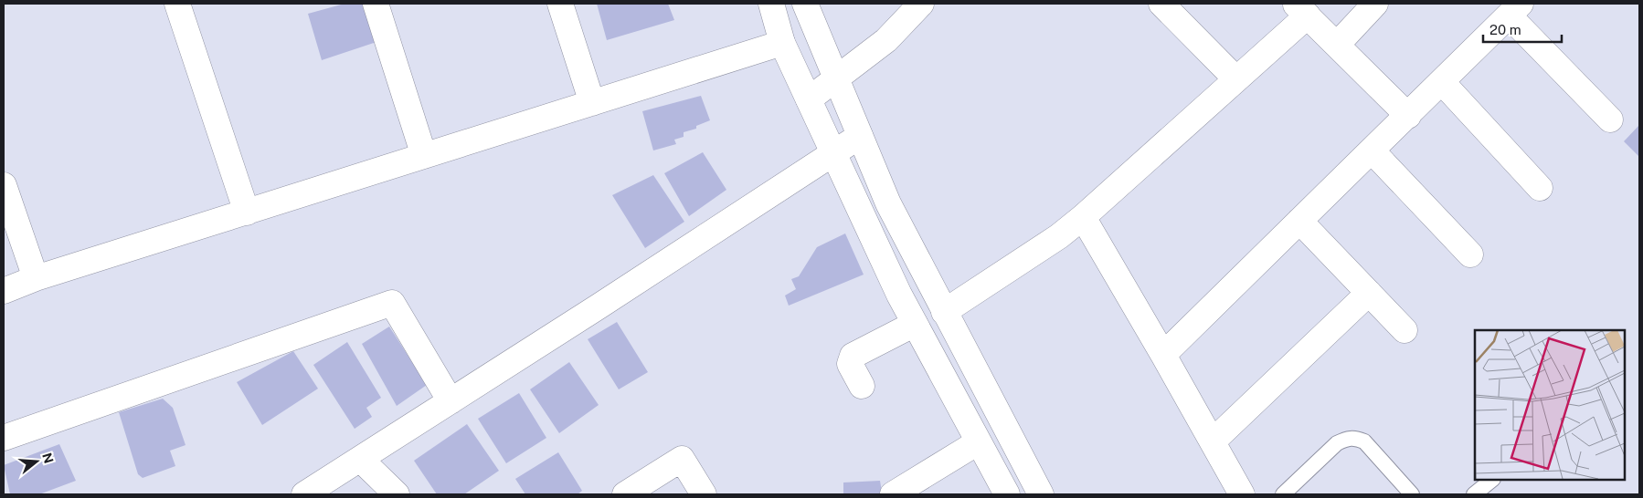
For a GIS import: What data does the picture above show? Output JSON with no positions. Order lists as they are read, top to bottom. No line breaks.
{"scale_bar":"20 m","north":"right"}
